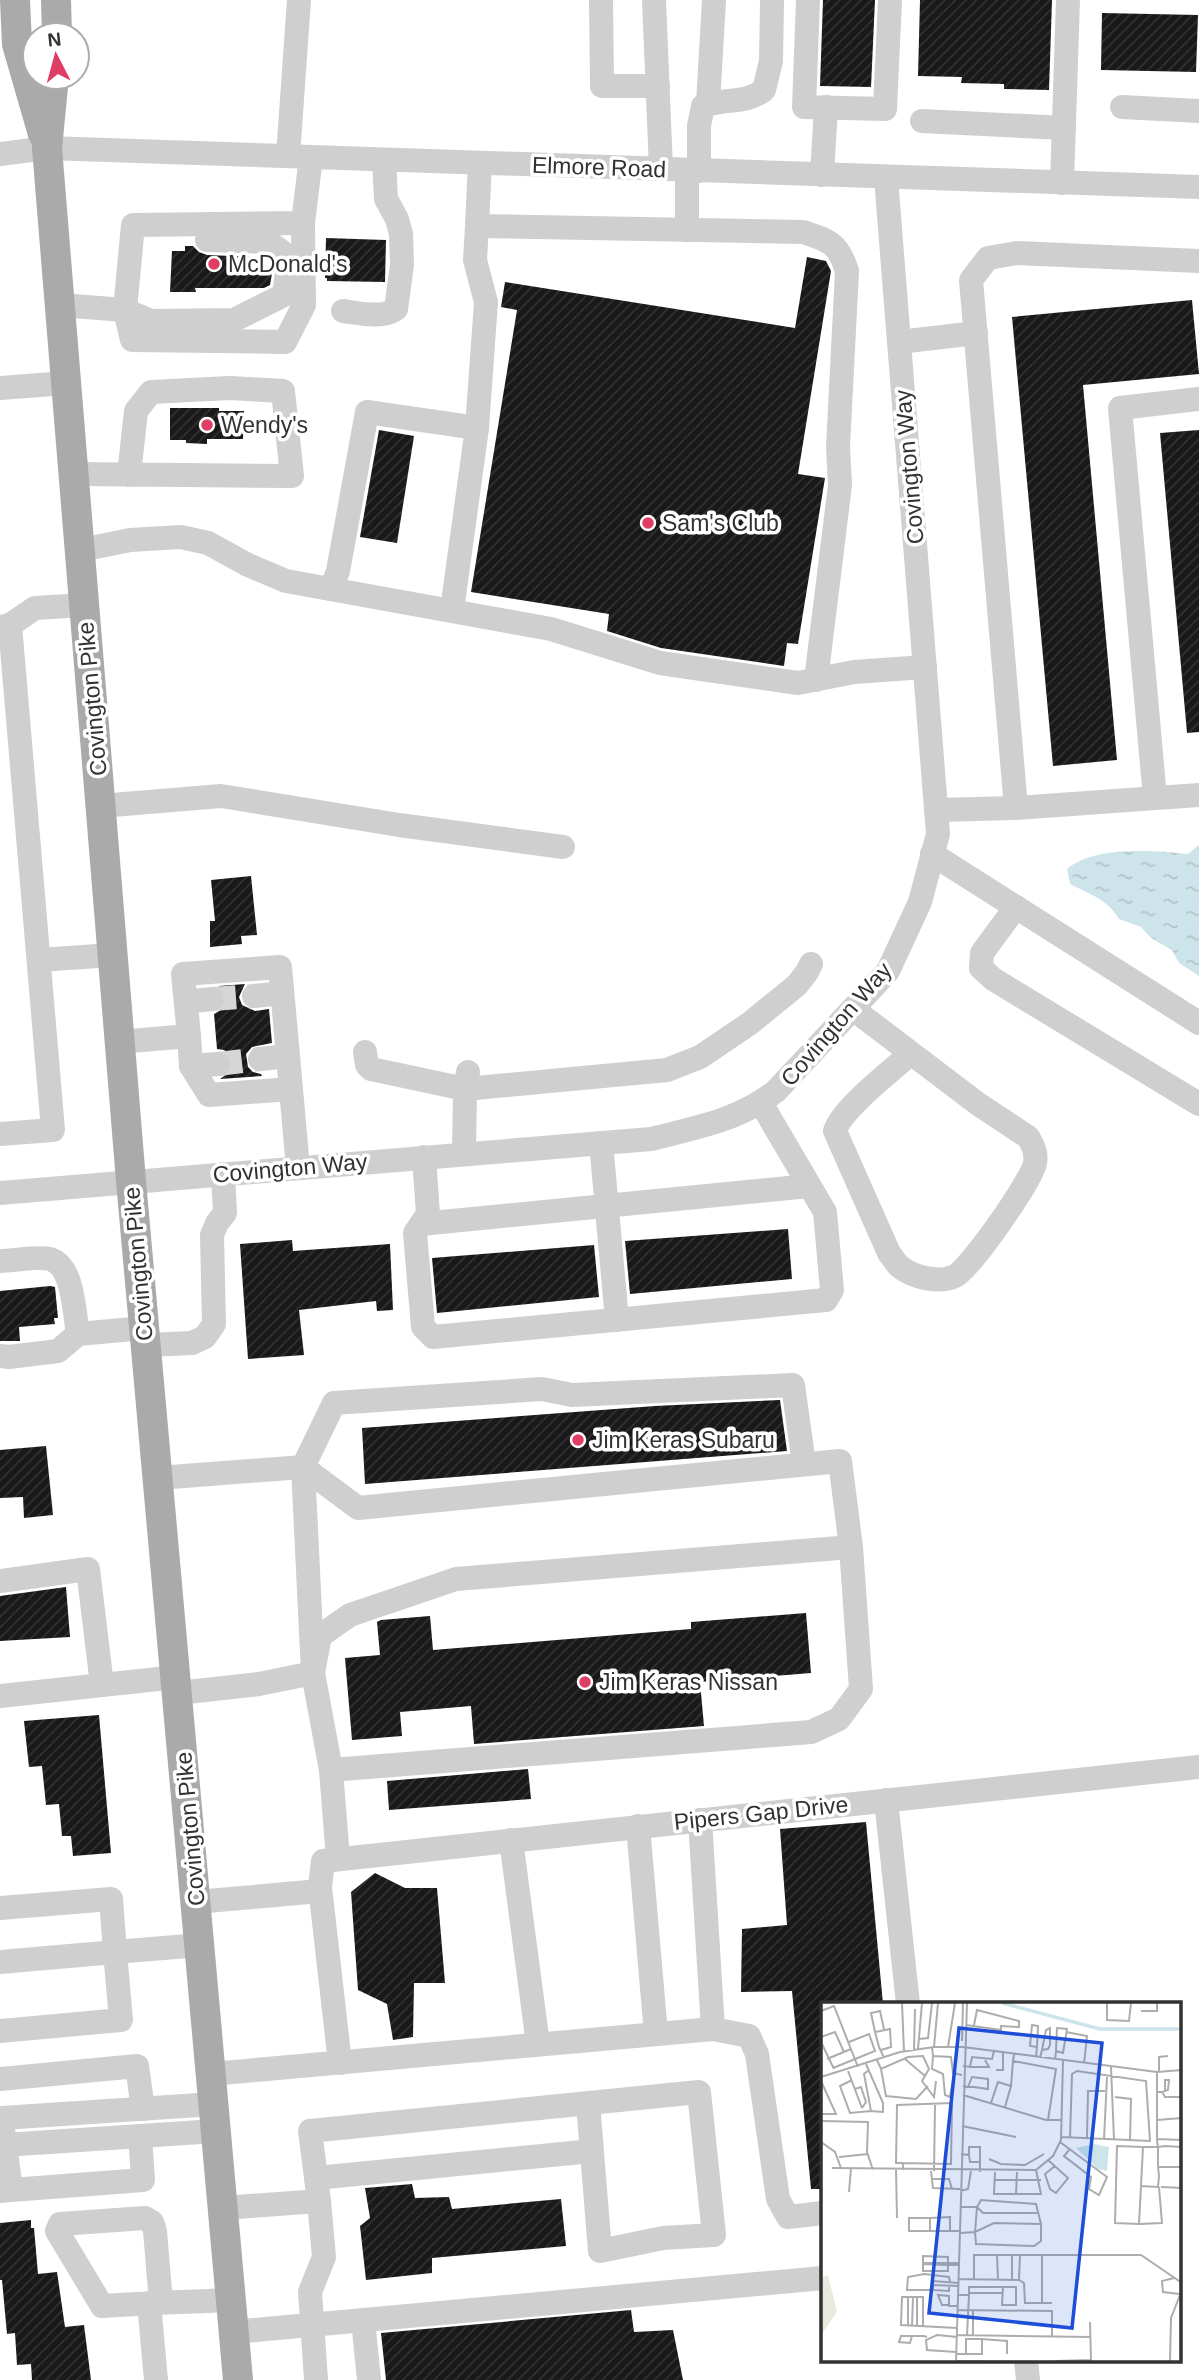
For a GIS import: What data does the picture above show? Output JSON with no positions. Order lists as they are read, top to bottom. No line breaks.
{"streets":{"main road":["Covington Pike"],"street":["Elmore Road","Covington Way","Pipers Gap Drive"]},"crossings":[["Elmore Road","Covington Way"],["Elmore Road","Covington Pike"],["Covington Way","Covington Pike"]],"places":["McDonald's","Wendy's","Sam's Club","Jim Keras Subaru","Jim Keras Nissan"],"north":"top"}
